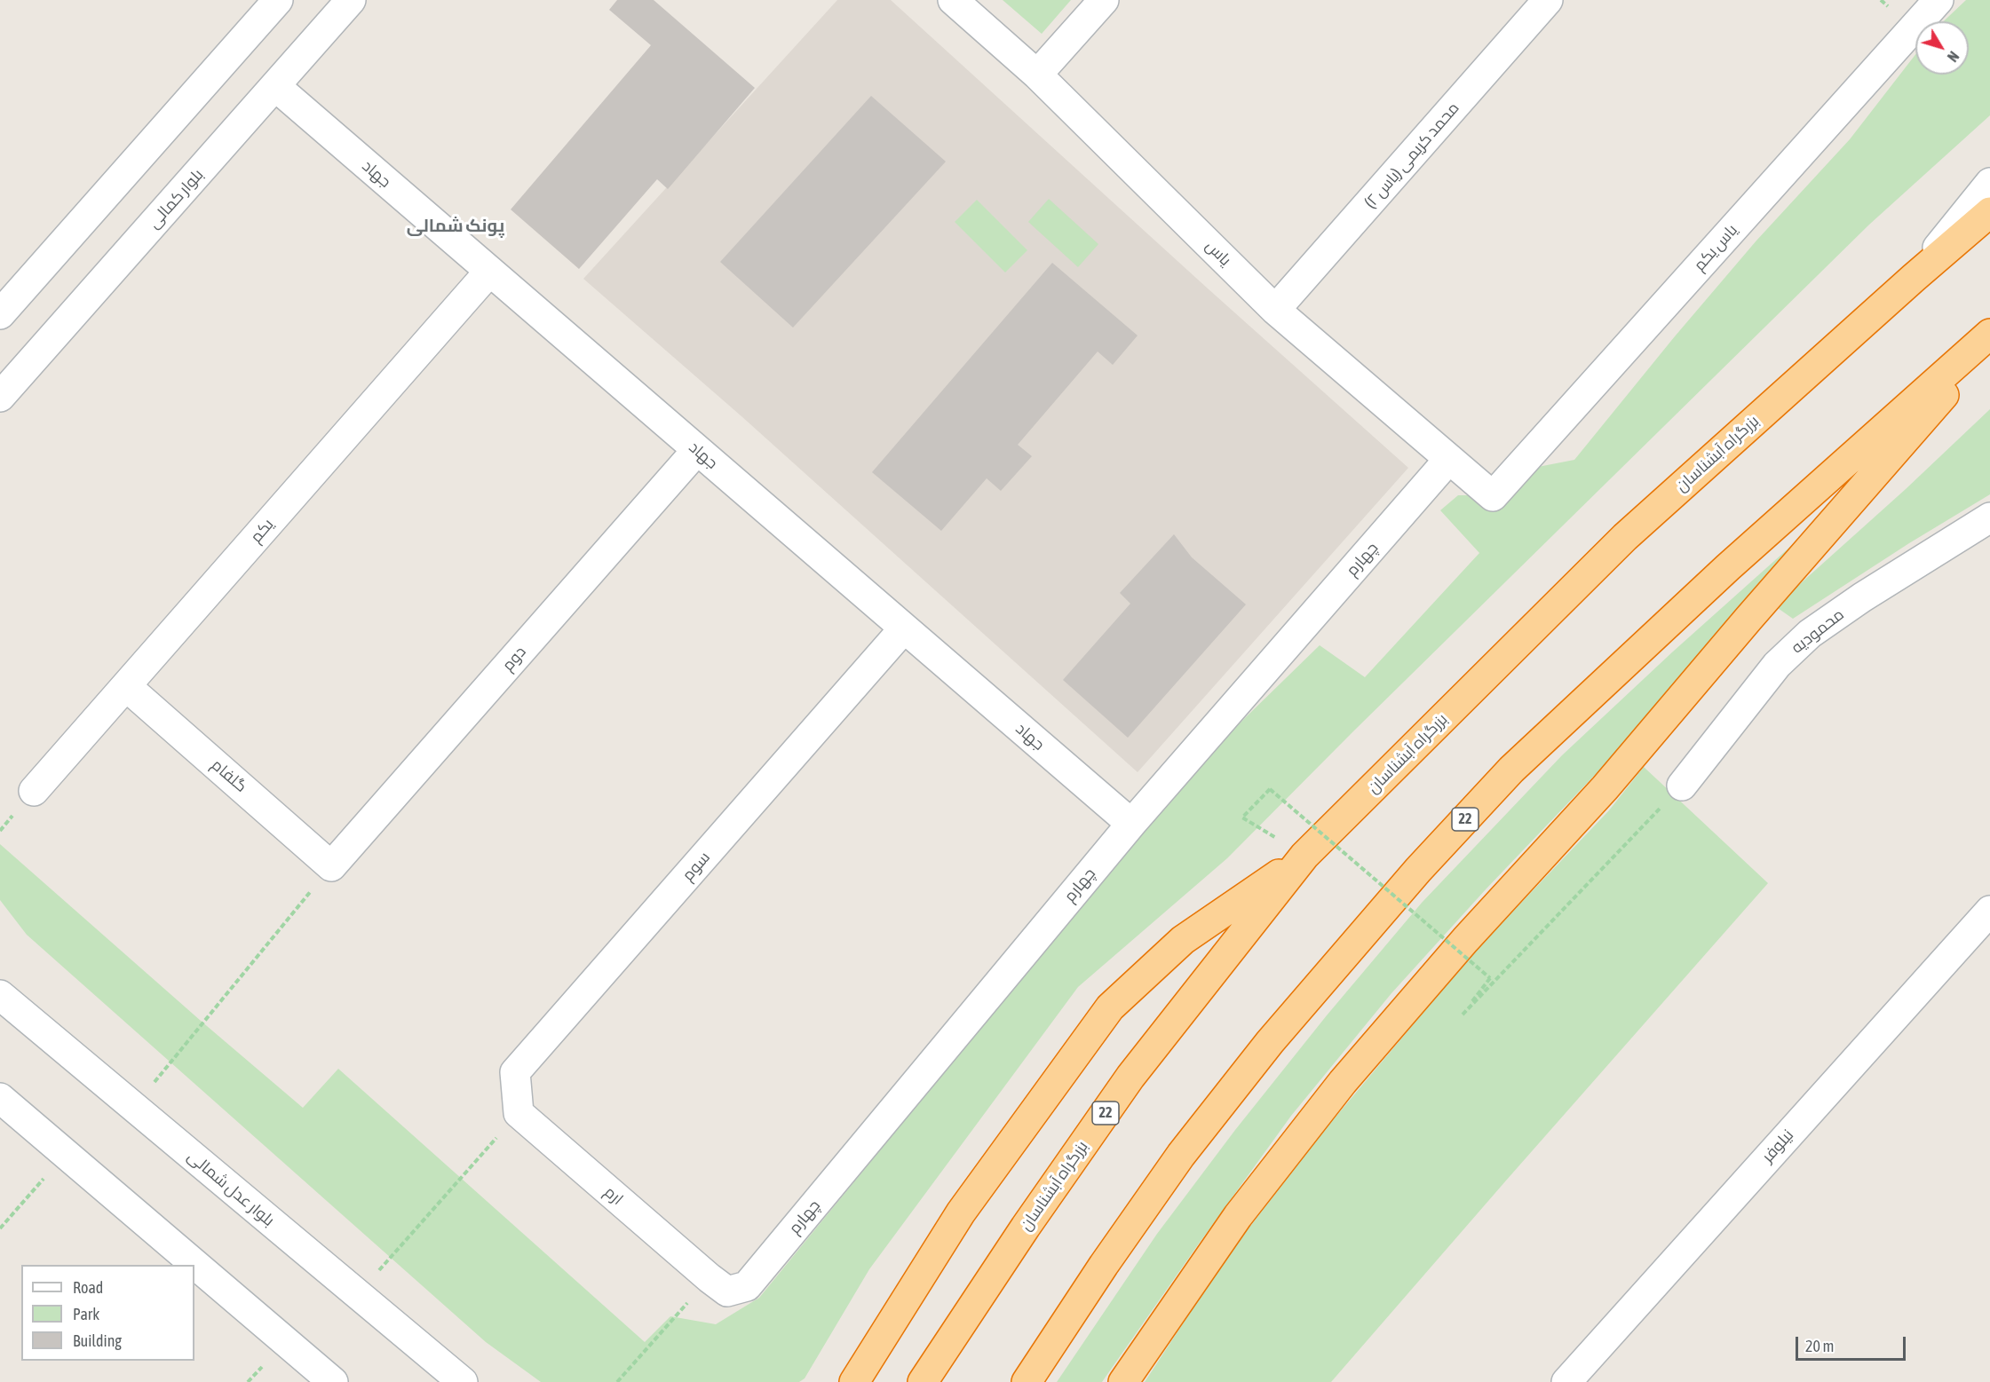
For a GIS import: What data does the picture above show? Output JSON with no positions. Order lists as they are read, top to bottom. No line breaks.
{"streets":{"highway":["بزرگراه آبشناسان","22"],"street":["محمد کریمی (یاس ۲)","جهاد","بلوار کمالی","یاس یکم","یاس","یکم","چهارم","محمودیه","دوم","گلفام","سوم","نیلوفر","بلوار عدل شمالی","ارم"]},"crossings":[["محمد کریمی (یاس ۲)","یاس"],["جهاد","بلوار کمالی"],["جهاد","یکم"],["جهاد","چهارم"],["جهاد","دوم"],["جهاد","سوم"],["یاس یکم","یاس"],["یاس","چهارم"],["یکم","گلفام"],["چهارم","ارم"],["دوم","گلفام"],["سوم","ارم"]],"districts":["پونک شمالی"],"legend":["Road","Park","Building"],"scale_bar":"20 m","north":"bottom right"}
